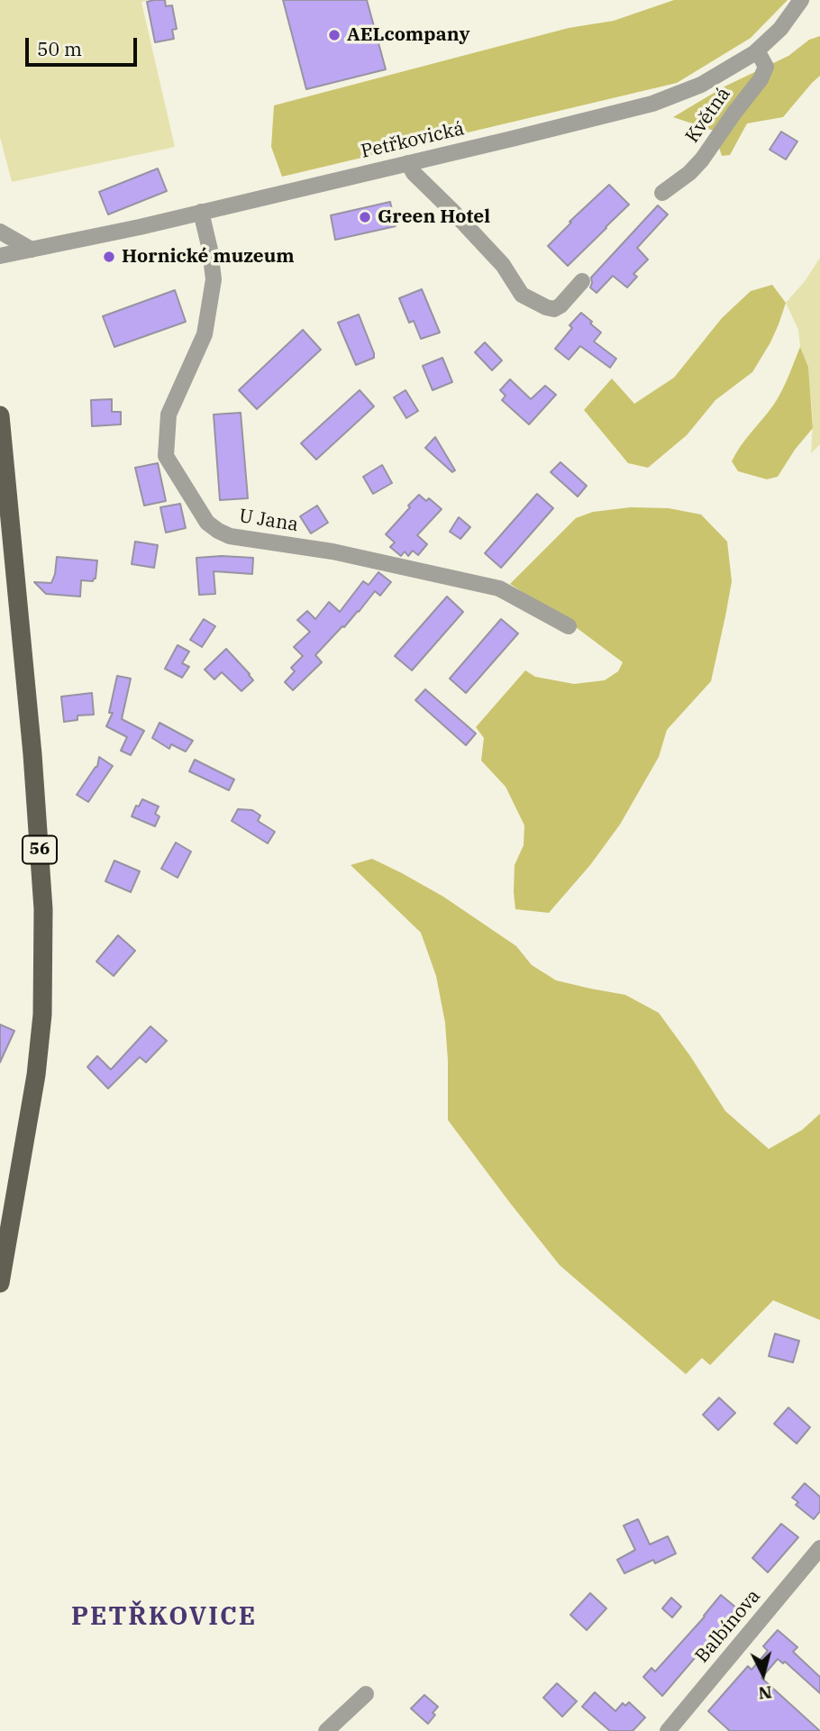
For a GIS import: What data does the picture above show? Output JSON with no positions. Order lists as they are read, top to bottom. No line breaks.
{"streets":{"main road":["56"],"street":["Květná","Petřkovická","U Jana","Balbínova"]},"crossings":[["Květná","Petřkovická"],["Petřkovická","U Jana"]],"districts":["PETŘKOVICE"],"places":["AELcompany","Green Hotel","Hornické muzeum"],"scale_bar":"50 m","north":"bottom"}
